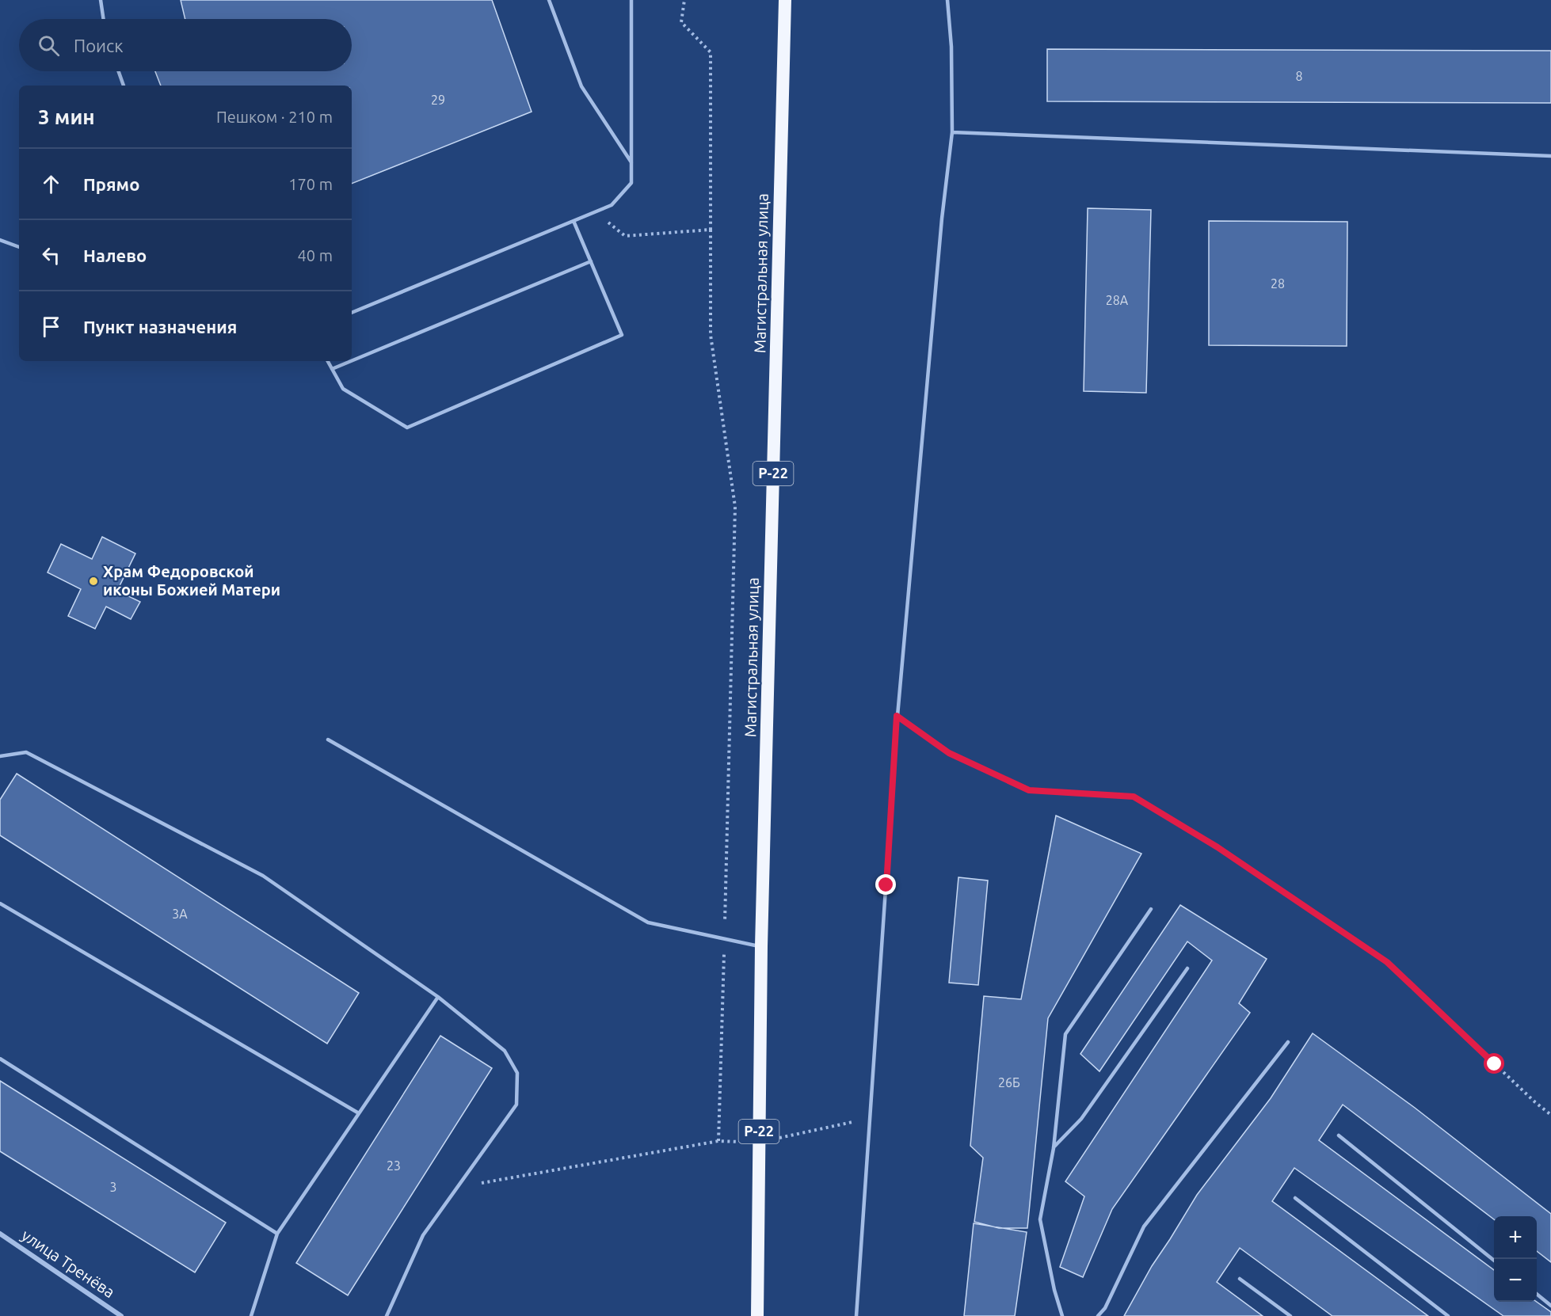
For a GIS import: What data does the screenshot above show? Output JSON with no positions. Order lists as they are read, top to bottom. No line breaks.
{"streets":{"highway":["Магистральная улица","Р-22"],"street":["улица Тренёва"]},"places":["Храм Федоровской иконы Божией Матери"],"house_numbers":["8","29","28","28А","3А","26Б","23","3"],"page":{"search":"Поиск","heading":["3 мин","Пешком · 210 m"],"list":[["Прямо","170 m"],["Налево","40 m"],"Пункт назначения"],"map_buttons":["+","−"]}}
